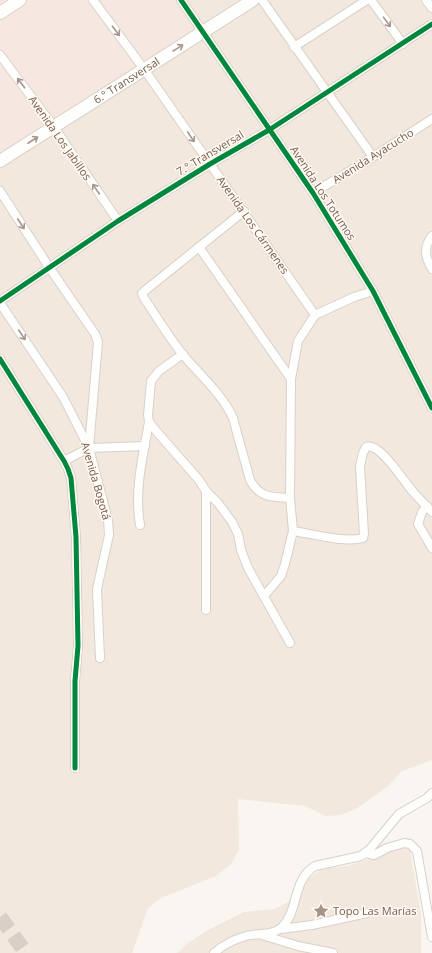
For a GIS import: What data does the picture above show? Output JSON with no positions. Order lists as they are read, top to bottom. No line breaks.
{"streets":{"street":["6.° Transversal","Avenida Los Jabillos","7.° Transversal","Avenida Ayacucho","Avenida Los Totumos","Avenida Los Cármenes","Avenida Bogotá"]},"crossings":[["6.° Transversal","Avenida Los Jabillos"],["6.° Transversal","Avenida Los Totumos"],["6.° Transversal","Avenida Los Cármenes"],["Avenida Los Jabillos","7.° Transversal"],["7.° Transversal","Avenida Los Totumos"],["7.° Transversal","Avenida Los Cármenes"],["7.° Transversal","Avenida Bogotá"],["Avenida Ayacucho","Avenida Los Totumos"]],"one_way":["6.° Transversal","Avenida Los Jabillos","Avenida Los Cármenes"],"places":{"place":["Topo Las Marías"]}}
